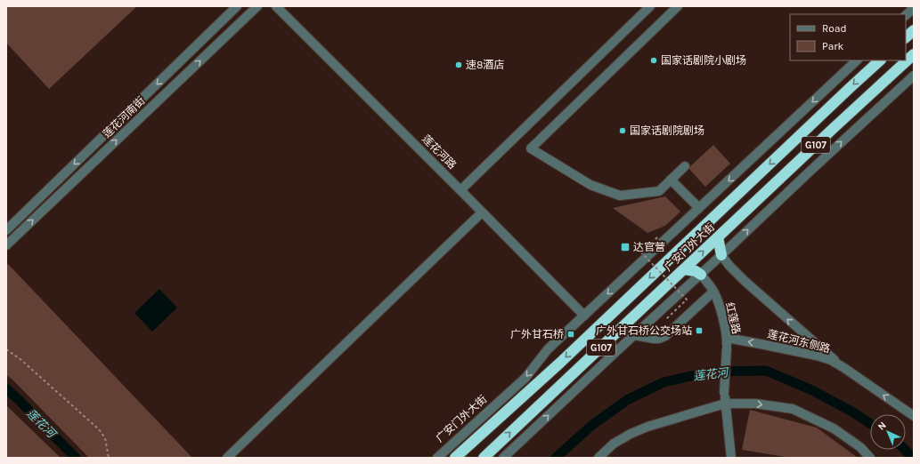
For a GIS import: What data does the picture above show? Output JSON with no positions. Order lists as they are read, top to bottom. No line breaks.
{"streets":{"highway":["G107","广安门外大街"],"street":["莲花河南街","莲花河路","红莲路","莲花河东侧路"]},"crossings":[["莲花河路","广安门外大街"],["红莲路","莲花河东侧路"]],"water":["莲花河"],"places":{"other":["国家话剧院小剧场","速8酒店","国家话剧院剧场"],"transit":["达官营","广外甘石桥公交场站","广外甘石桥"]},"legend":["Road","Park"],"north":"top left"}
